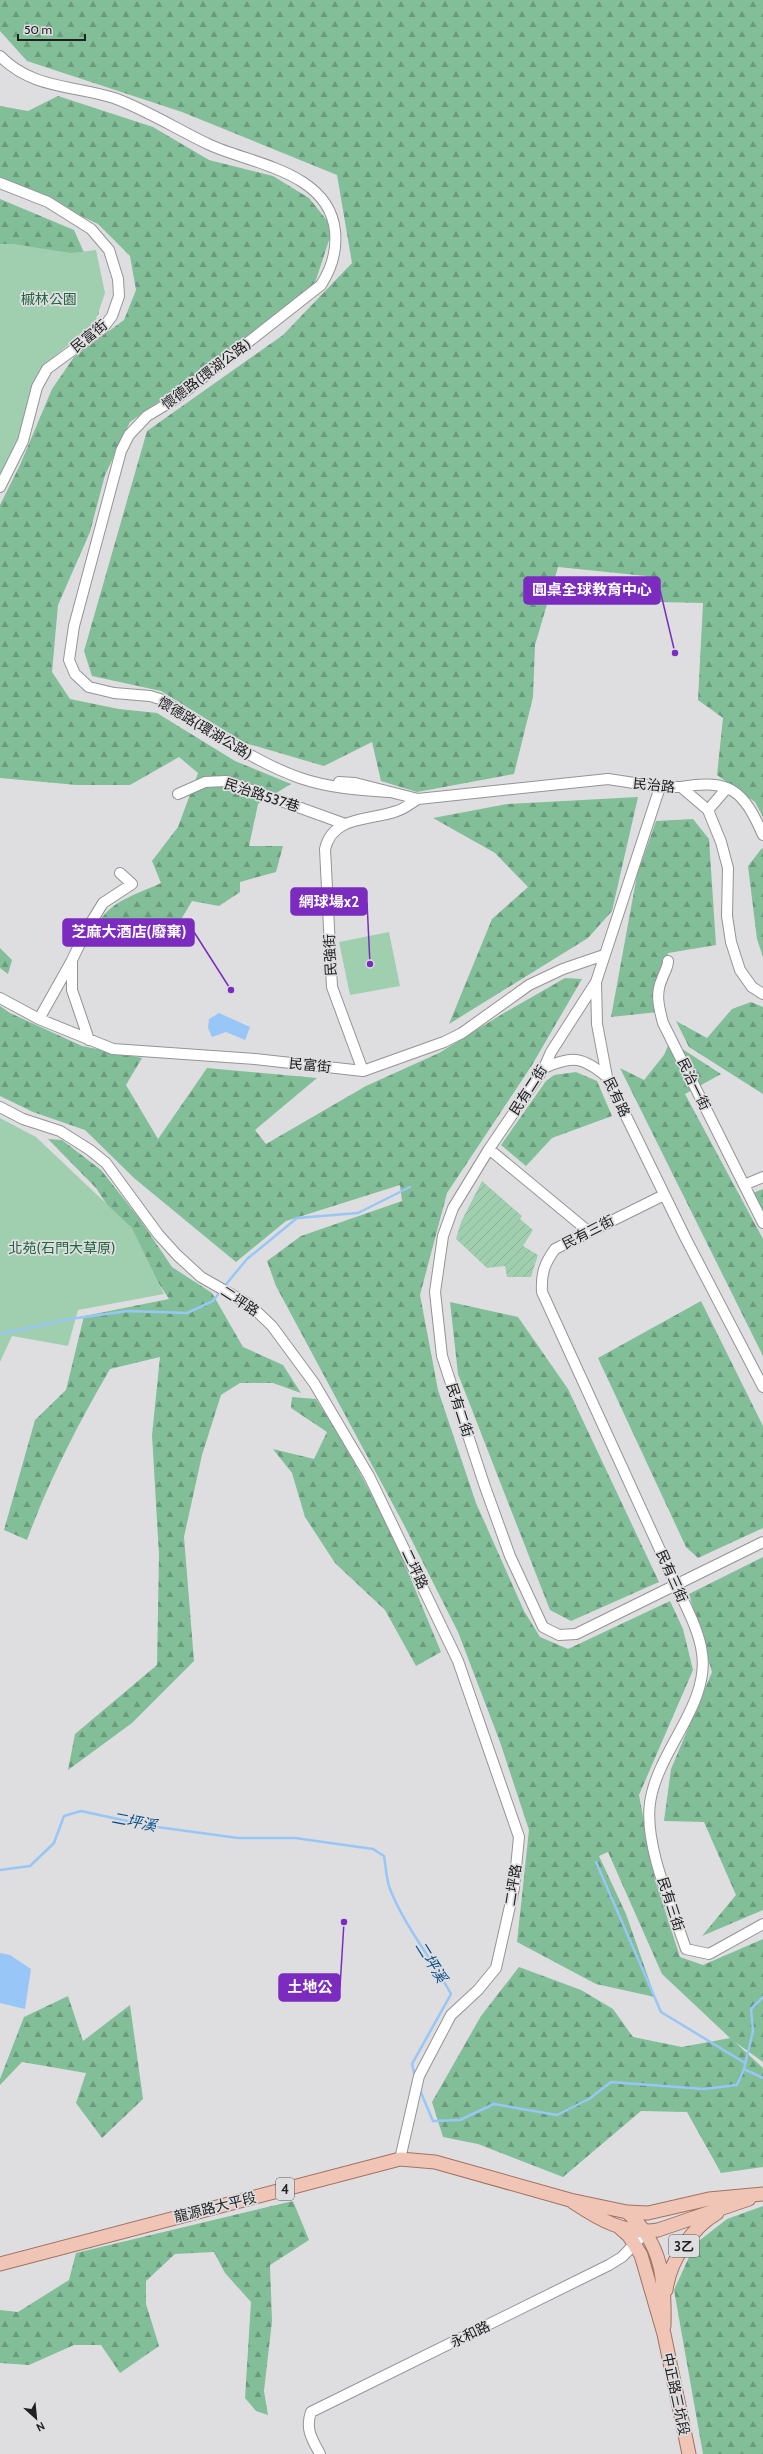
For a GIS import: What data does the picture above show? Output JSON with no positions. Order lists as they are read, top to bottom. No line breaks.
{"streets":{"main road":["4","龍源路大平段","3乙","中正路三坑段"],"street":["民富街","懷德路(環湖公路)","民治路","民治路537巷","民強街","民治一街","民有二街","民有路","民有三街","二坪路","永和路"]},"crossings":[["民富街","民強街"],["民富街","民有路"],["懷德路(環湖公路)","民治路"],["懷德路(環湖公路)","民強街"],["民治路","民強街"],["民治路","民有路"],["民治路537巷","民強街"],["民有二街","民有路"],["民有二街","民有三街"],["民有路","民有三街"],["二坪路","龍源路大平段"],["4","龍源路大平段"],["4","永和路"],["4","中正路三坑段"],["龍源路大平段","永和路"],["龍源路大平段","中正路三坑段"],["永和路","中正路三坑段"]],"water":["二坪溪"],"parks":["槭林公園","北苑(石門大草原)"],"places":["圓桌全球教育中心","網球場x2","芝麻大酒店(廢棄)","土地公"],"scale_bar":"50 m","north":"bottom right"}
